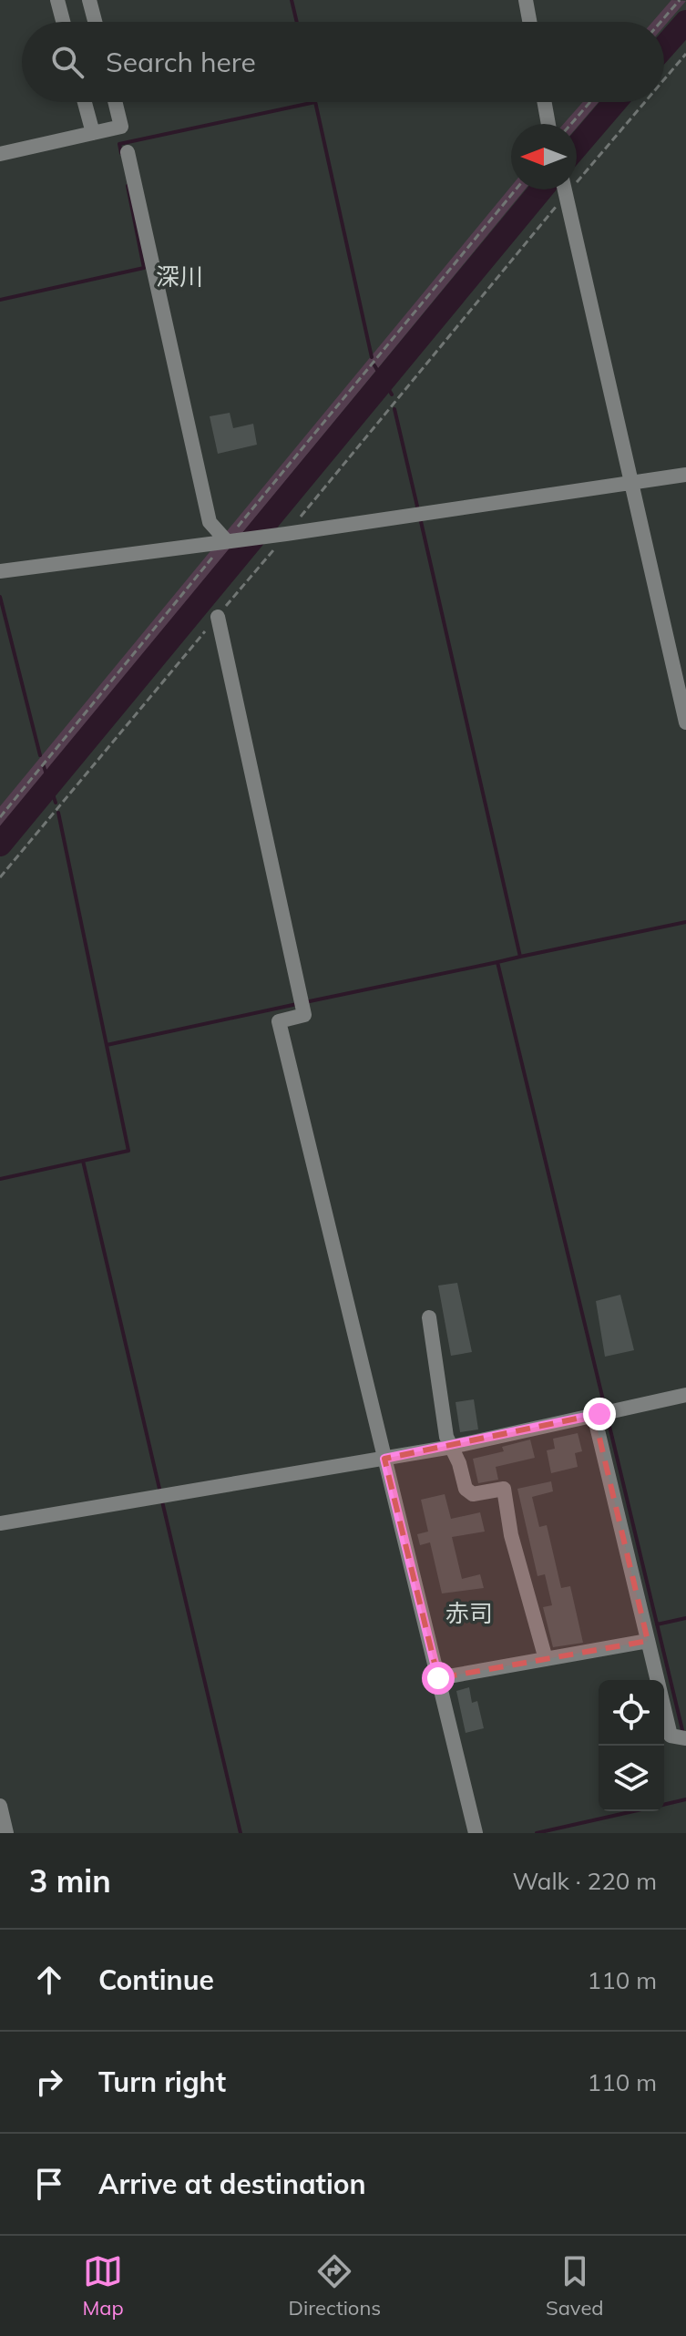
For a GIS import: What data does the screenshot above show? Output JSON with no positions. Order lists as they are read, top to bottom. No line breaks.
{"districts":["深川","赤司"],"north":"left","page":{"search":"Search here","heading":["3 min","Walk · 220 m"],"list":[["Continue","110 m"],["Turn right","110 m"],"Arrive at destination"],"nav":["Map","Directions","Saved"]}}
